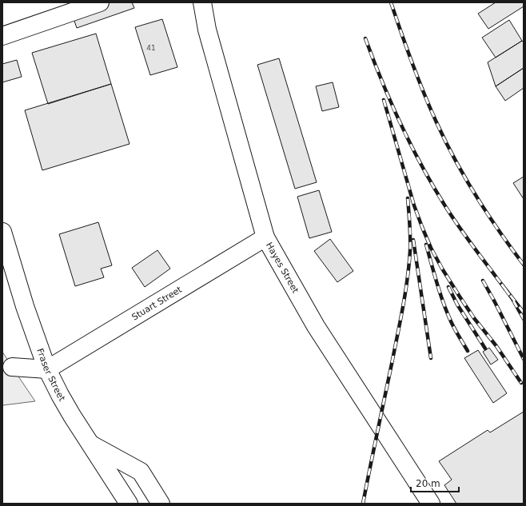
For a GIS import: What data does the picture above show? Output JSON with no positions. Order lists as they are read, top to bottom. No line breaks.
{"streets":{"street":["Hayes Street","Stuart Street","Fraser Street"]},"crossings":[["Hayes Street","Stuart Street"],["Stuart Street","Fraser Street"]],"house_numbers":["41"],"scale_bar":"20 m"}
